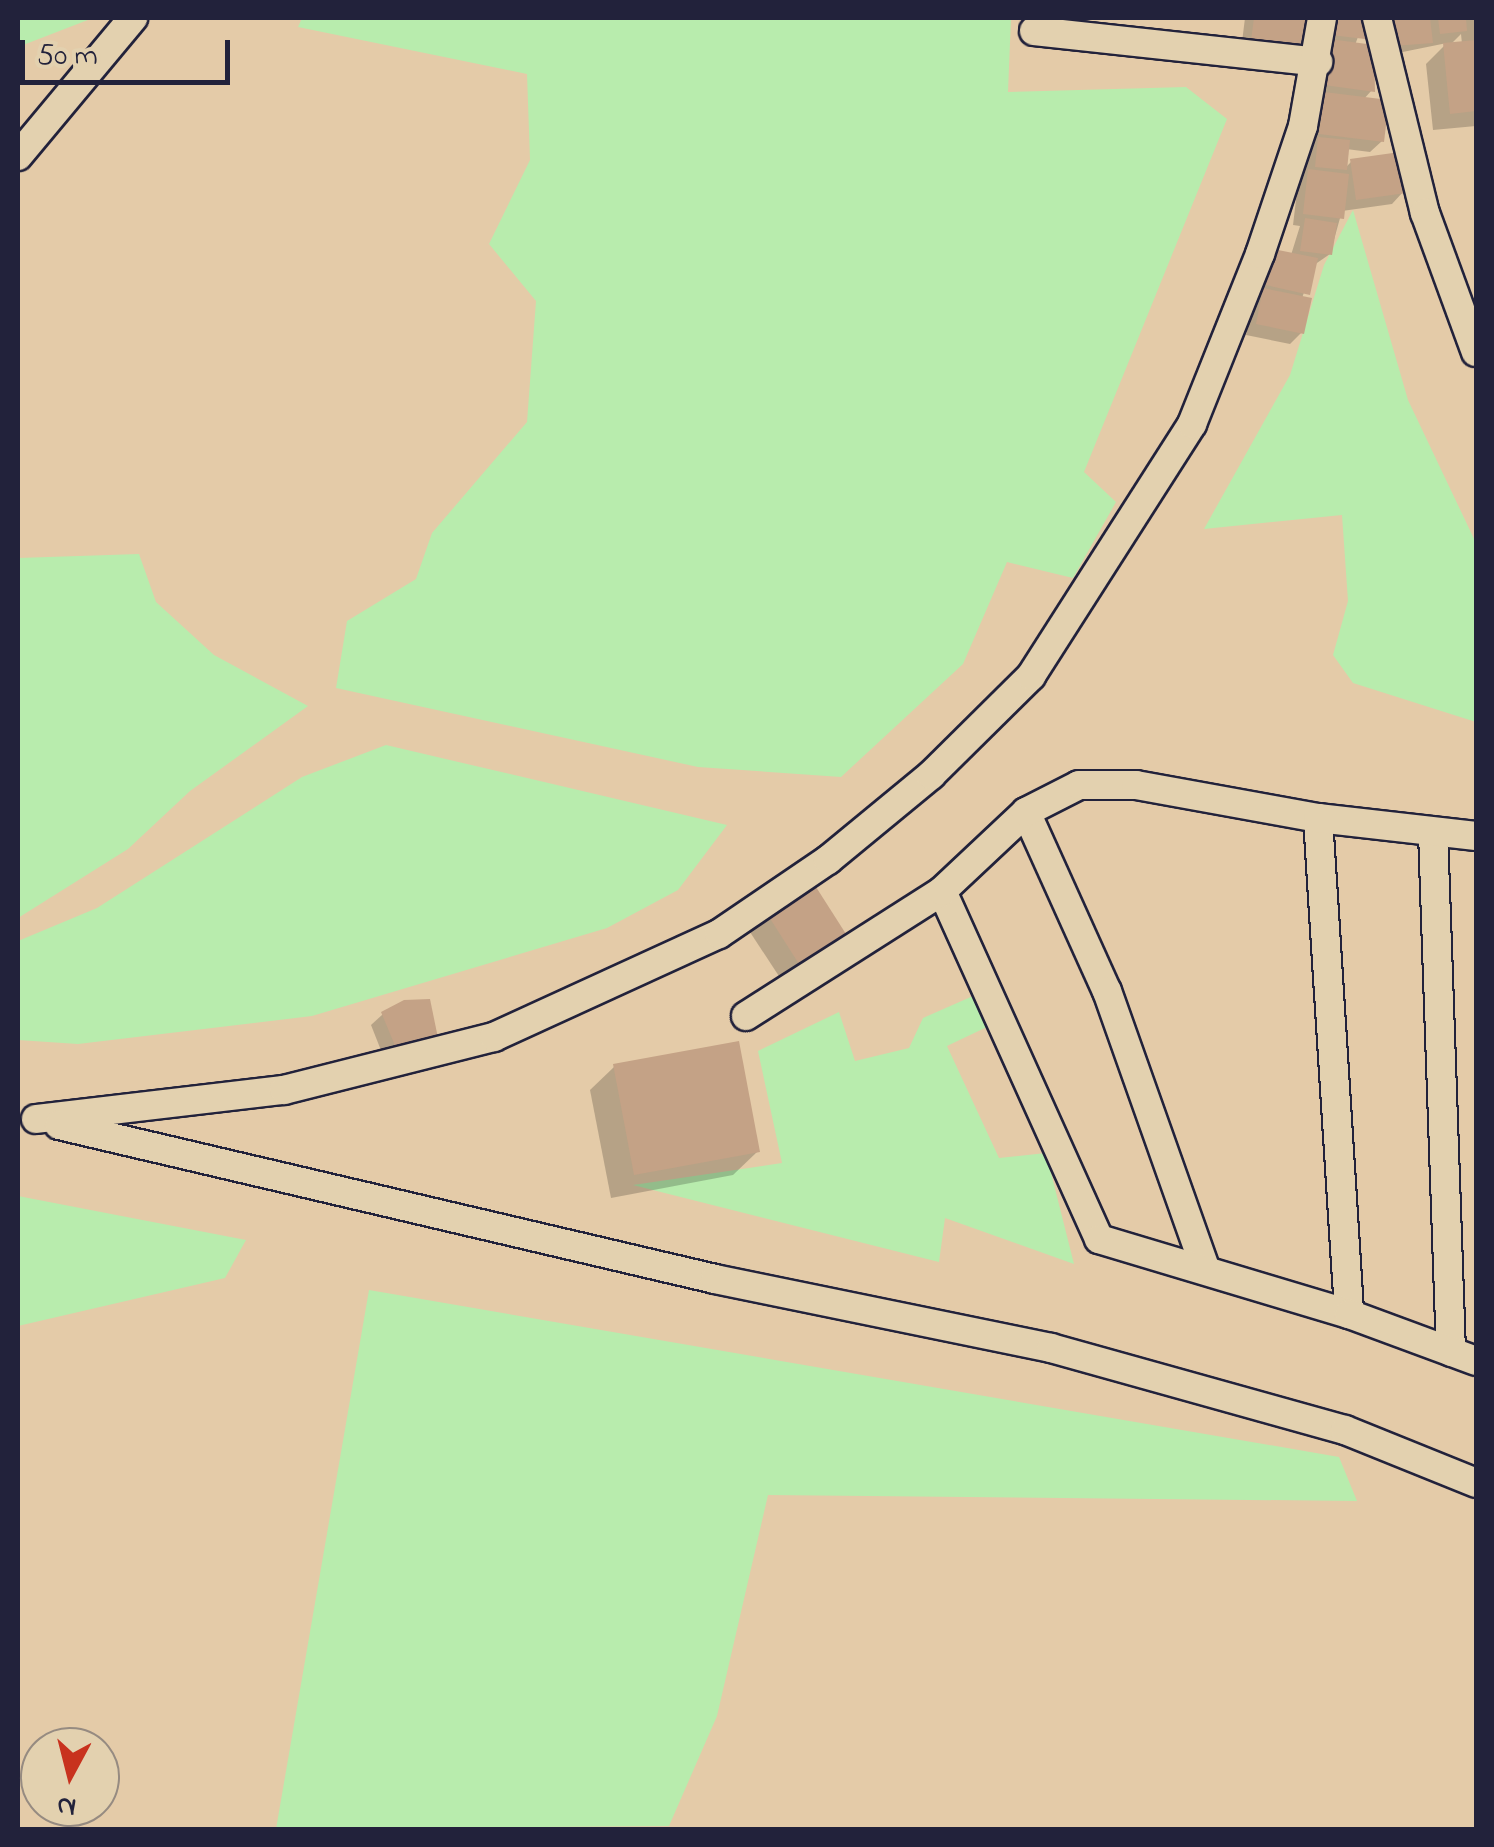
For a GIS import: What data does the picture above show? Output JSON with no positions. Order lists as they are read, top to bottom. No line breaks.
{"scale_bar":"50 m","north":"bottom"}
